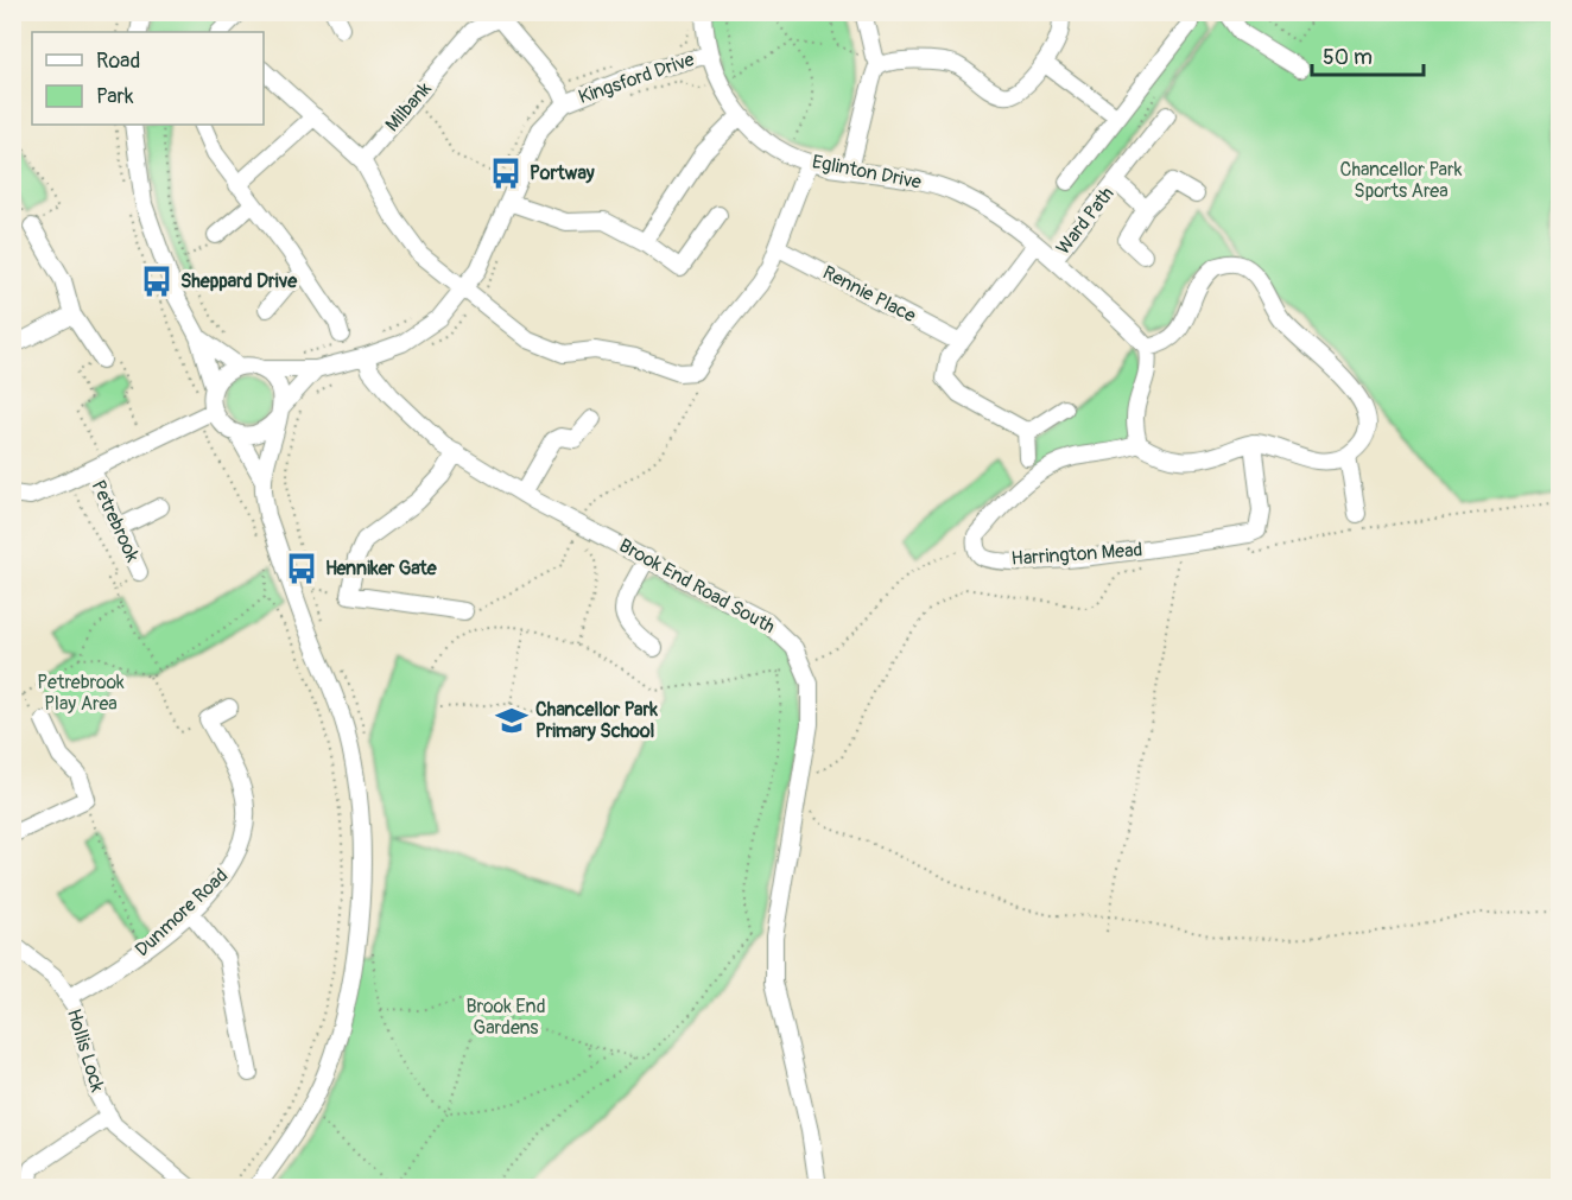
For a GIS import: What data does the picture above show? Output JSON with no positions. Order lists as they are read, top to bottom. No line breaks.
{"streets":{"street":["Kingsford Drive","Milbank","Eglinton Drive","Ward Path","Rennie Place","Petrebrook","Harrington Mead","Brook End Road South","Dunmore Road","Hollis Lock"]},"crossings":[["Kingsford Drive","Milbank"],["Kingsford Drive","Eglinton Drive"],["Kingsford Drive","Brook End Road South"],["Eglinton Drive","Ward Path"],["Dunmore Road","Hollis Lock"]],"parks":["Chancellor Park Sports Area","Petrebrook Play Area","Brook End Gardens"],"places":{"bus stop":["Portway","Sheppard Drive","Henniker Gate"],"school or university":["Chancellor Park Primary School"]},"legend":["Road","Park"],"scale_bar":"50 m"}
